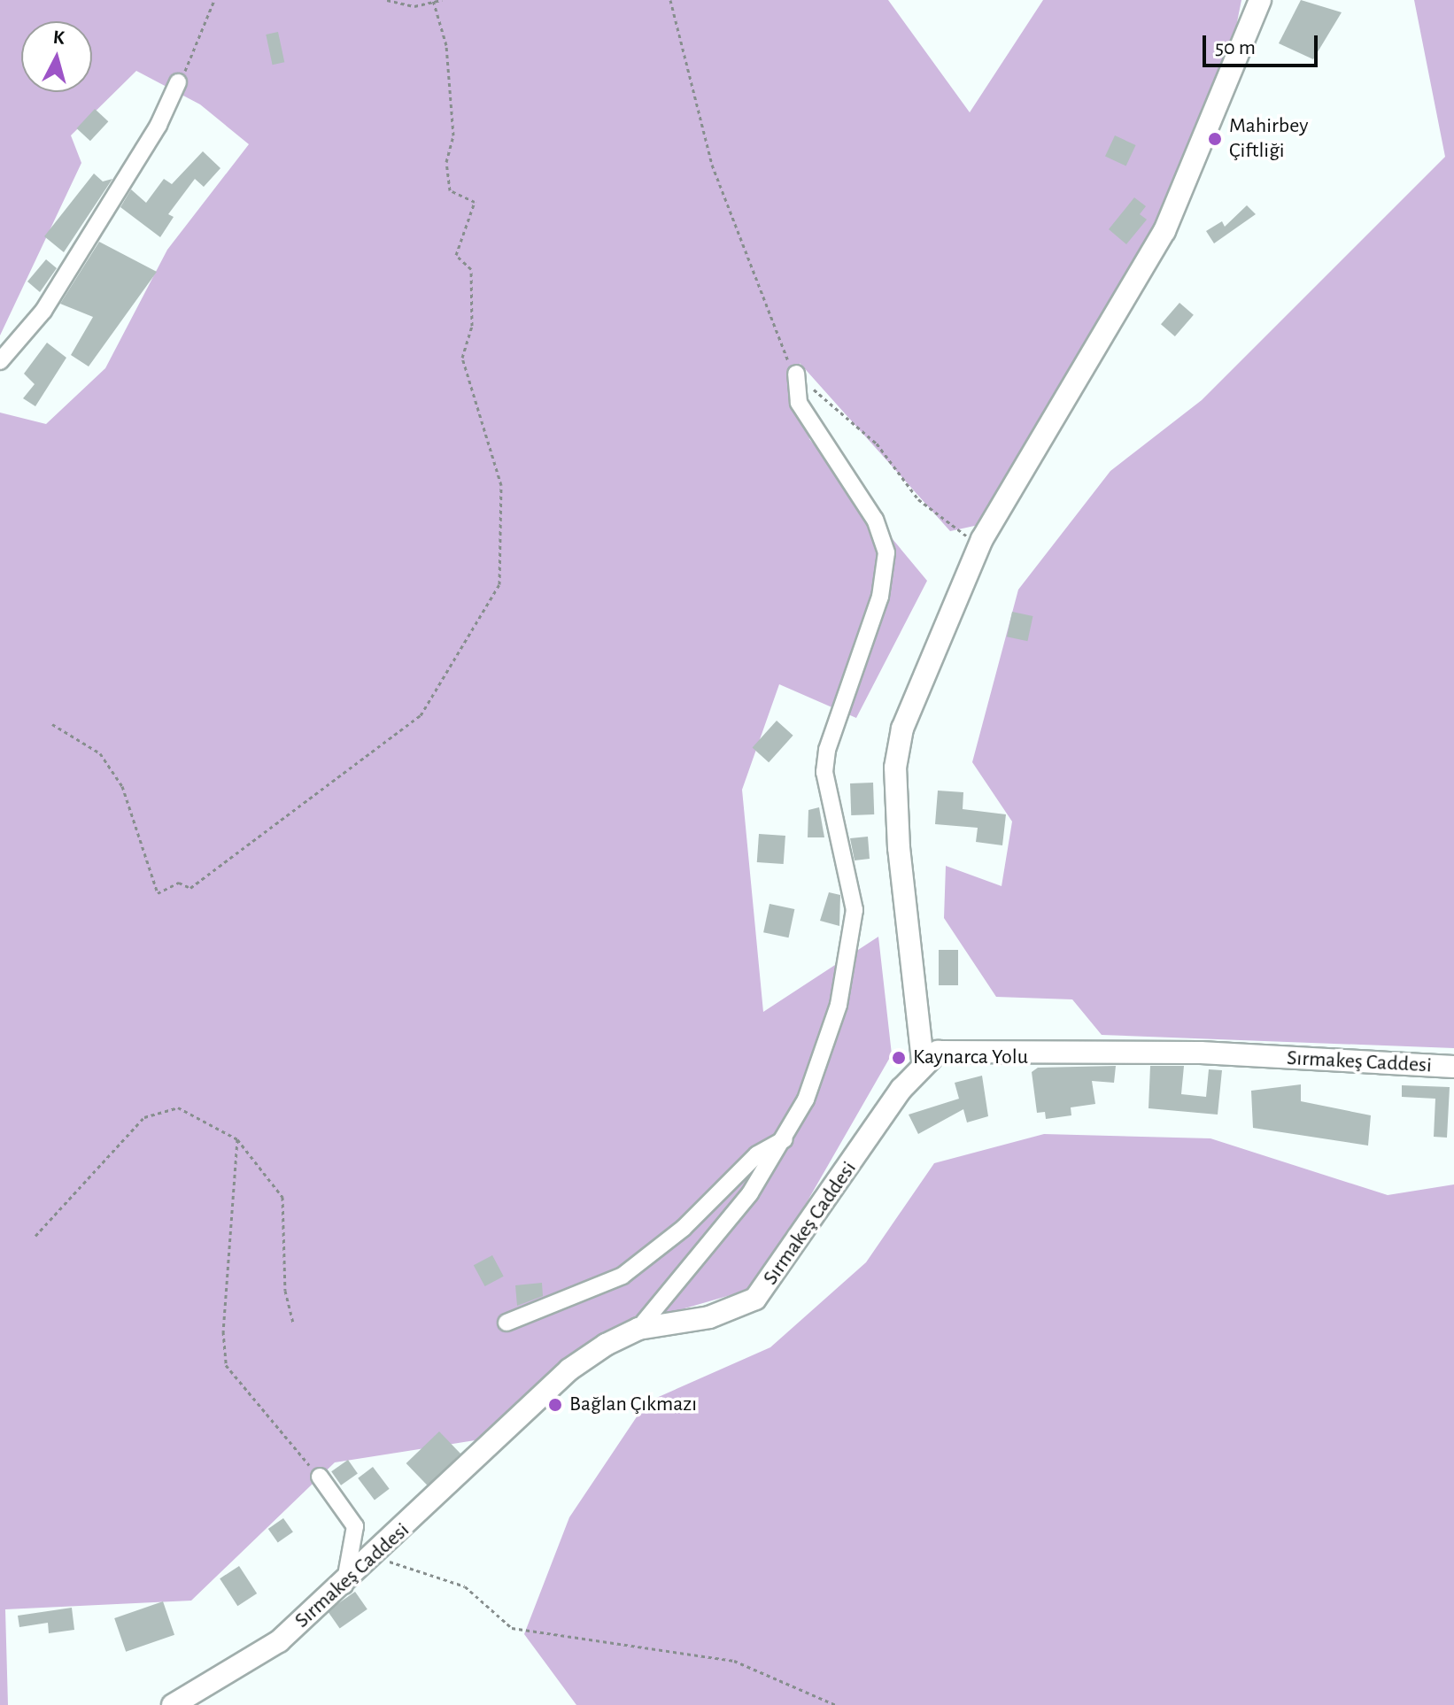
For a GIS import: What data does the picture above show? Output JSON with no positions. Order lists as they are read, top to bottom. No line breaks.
{"streets":{"main road":["Sırmakeş Caddesi"]},"places":["Mahirbey Çiftliği","Kaynarca Yolu","Bağlan Çıkmazı"],"scale_bar":"50 m","north":"top"}
